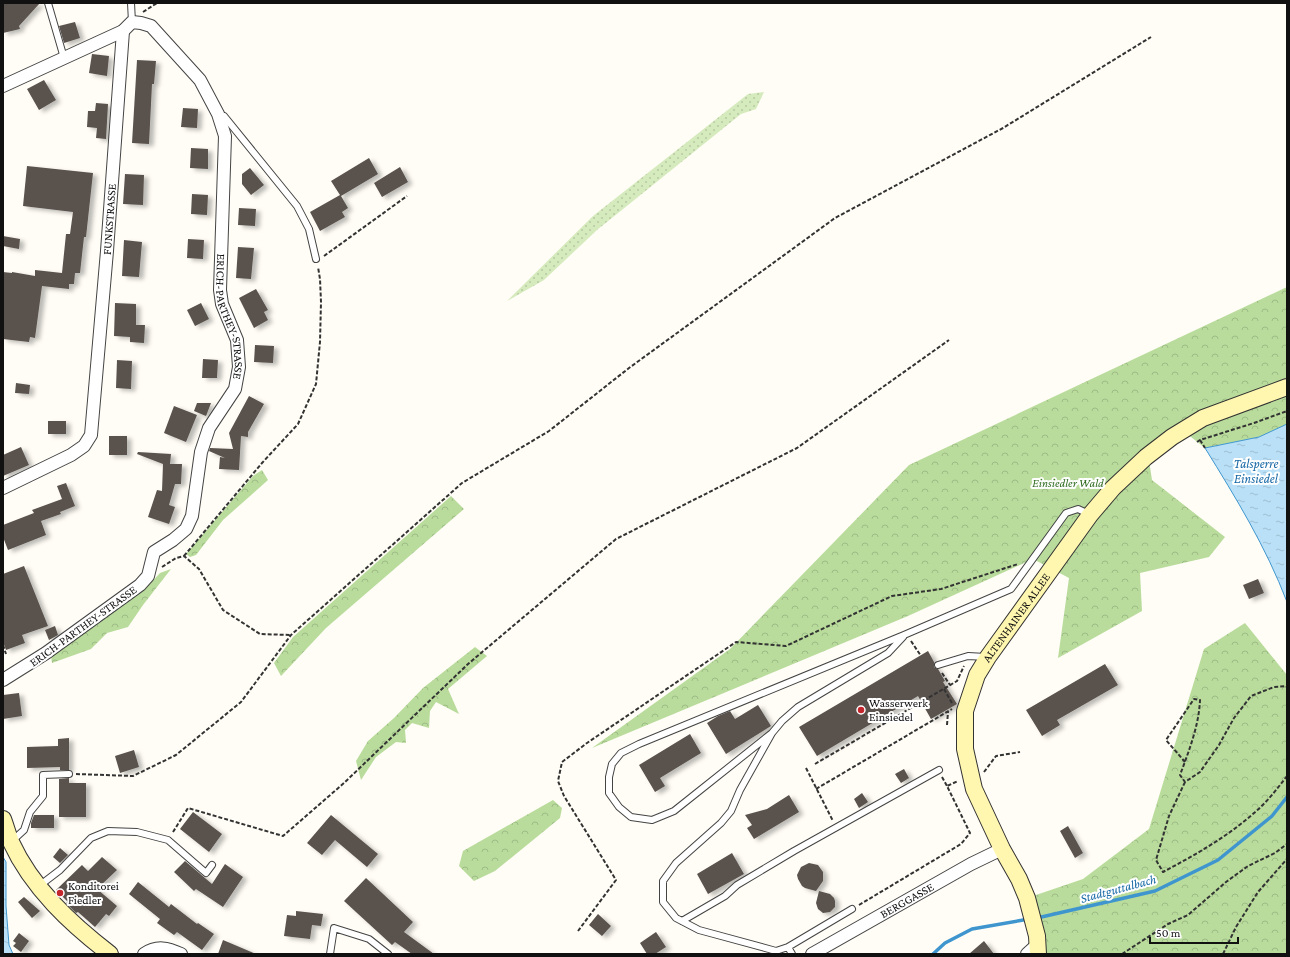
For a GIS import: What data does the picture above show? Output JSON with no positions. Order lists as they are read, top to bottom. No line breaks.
{"streets":{"street":["FUNKSTRASSE","ERICH-PARTHEY-STRASSE","ALTENHAINER ALLEE","BERGGASSE"]},"crossings":[["ALTENHAINER ALLEE","BERGGASSE"]],"water":["Talsperre Einsiedel","Stadtguttalbach"],"parks":["Einsiedler Wald"],"places":["Wasserwerk Einsiedel","Konditorei Fiedler"],"scale_bar":"50 m"}
